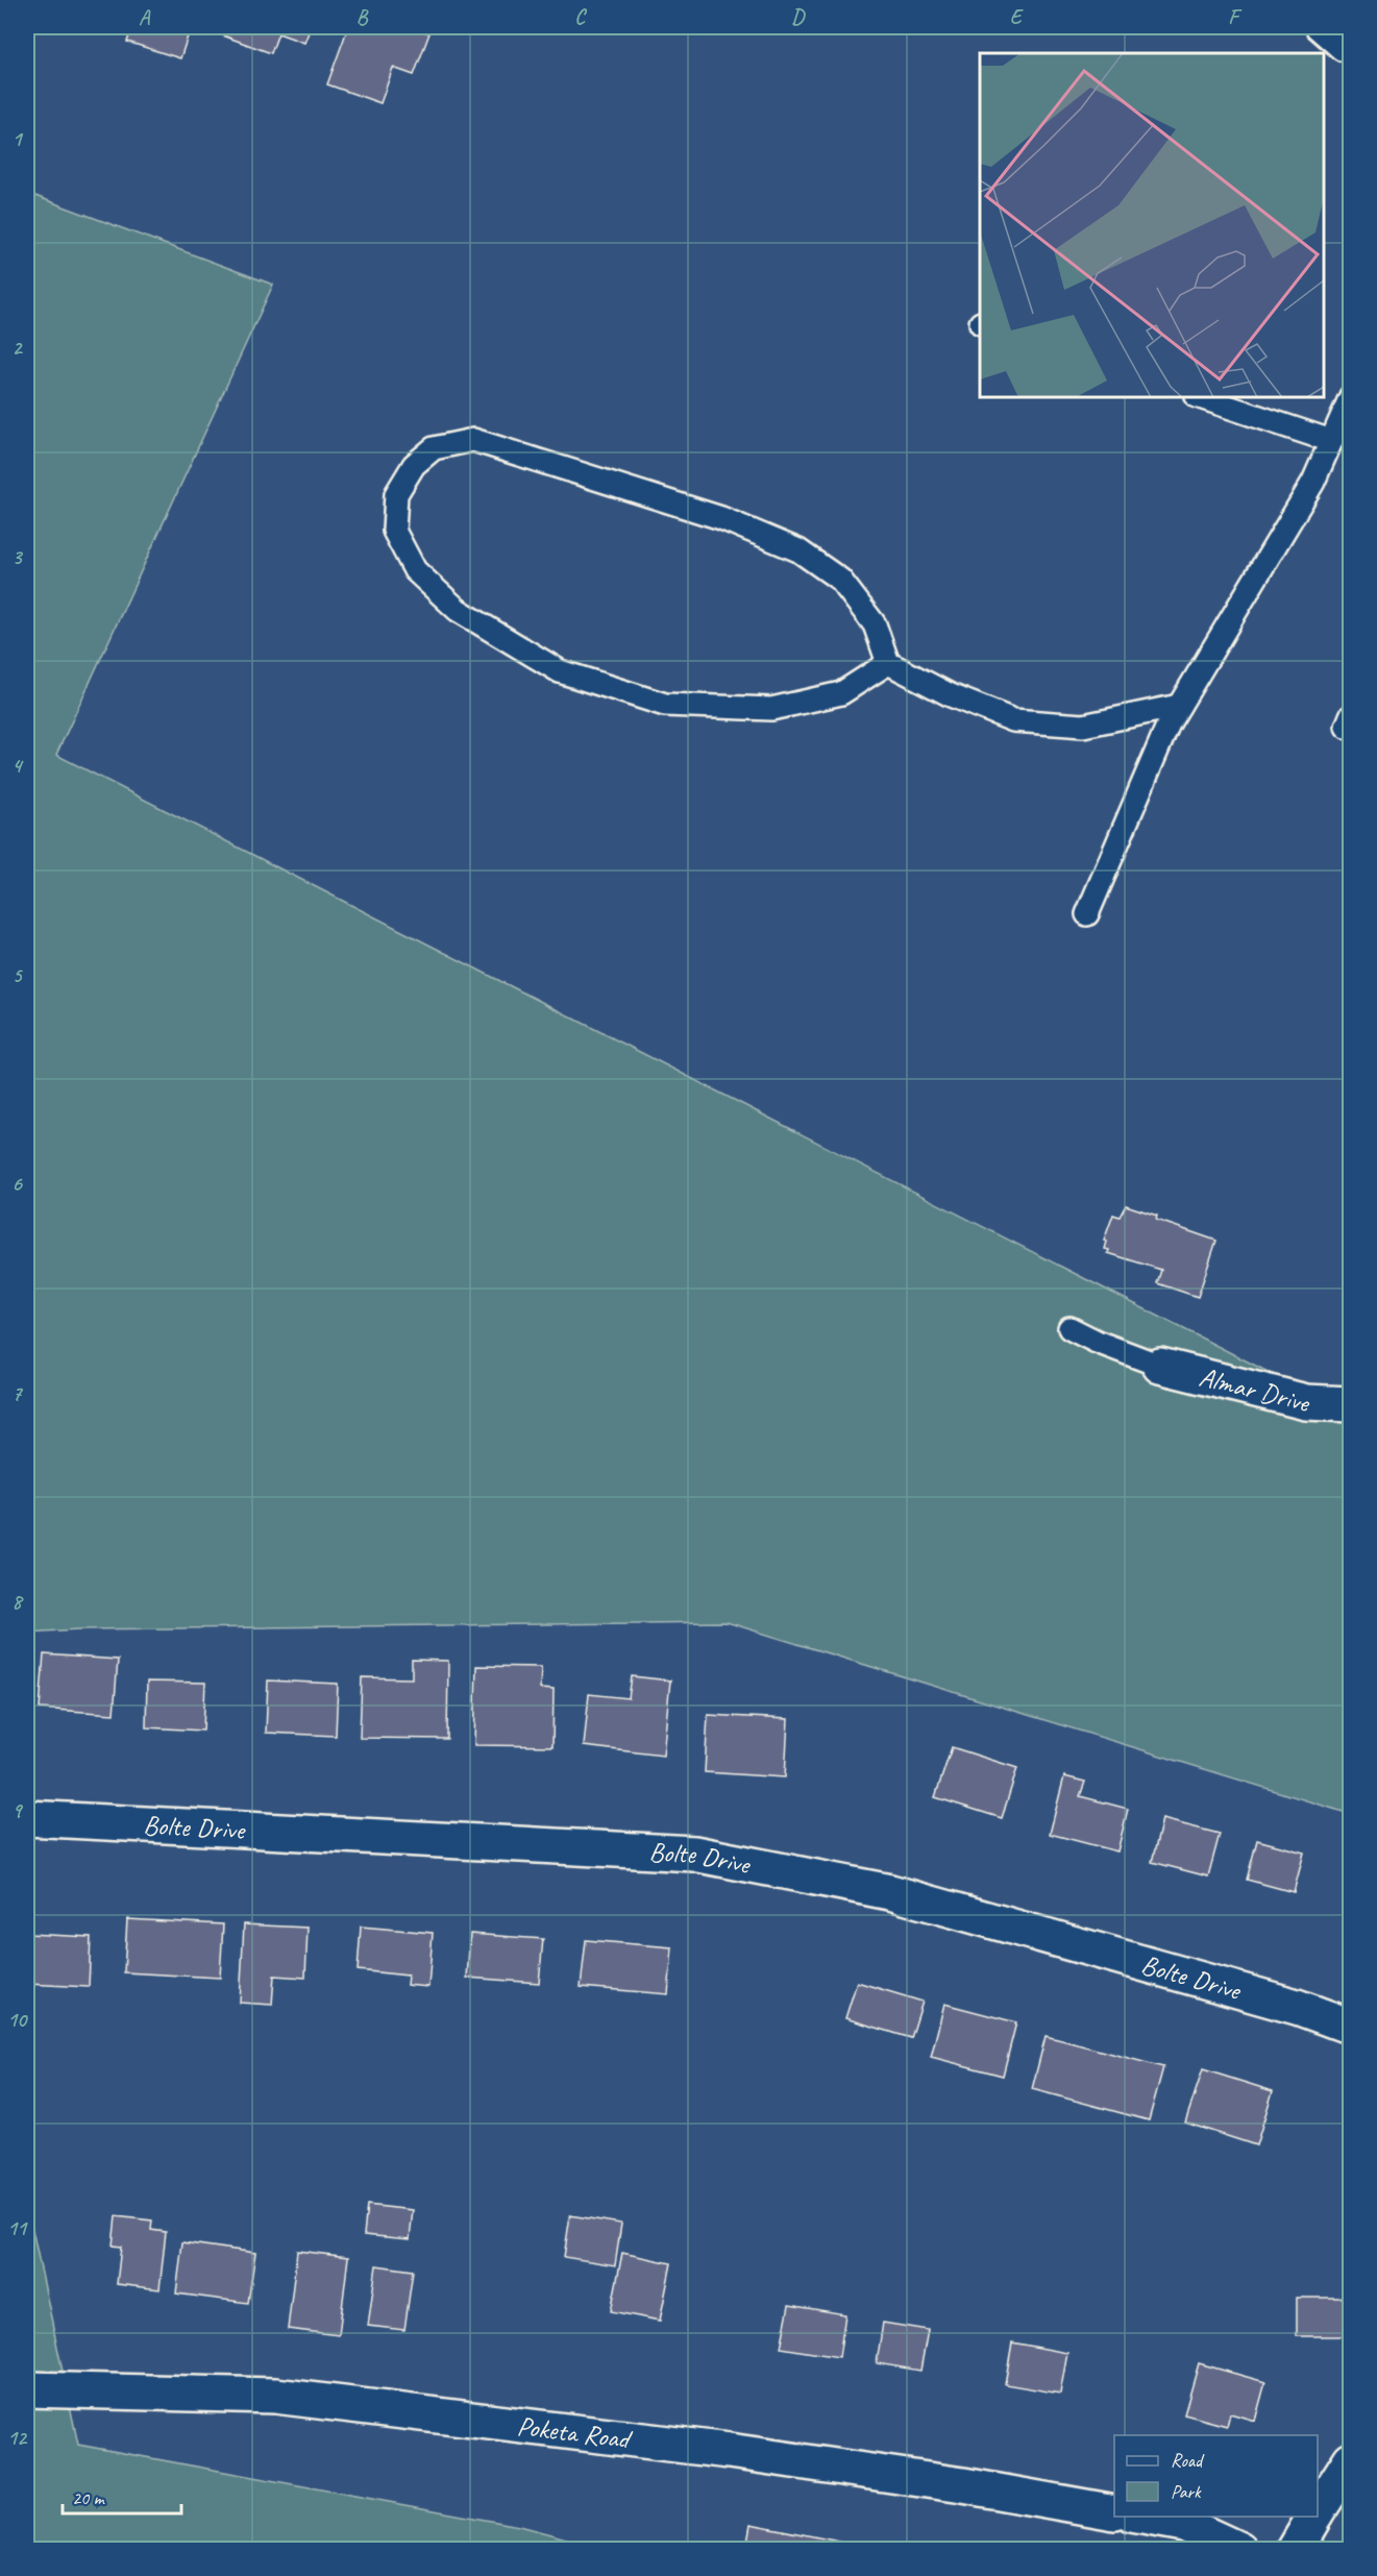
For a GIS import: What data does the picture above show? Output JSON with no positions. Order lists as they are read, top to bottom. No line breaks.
{"streets":{"street":["Almar Drive","Bolte Drive","Poketa Road"]},"legend":["Road","Park"],"scale_bar":"20 m","grid":{"columns":["A","B","C","D","E","F"],"rows":["1","2","3","4","5","6","7","8","9","10","11","12"]}}
